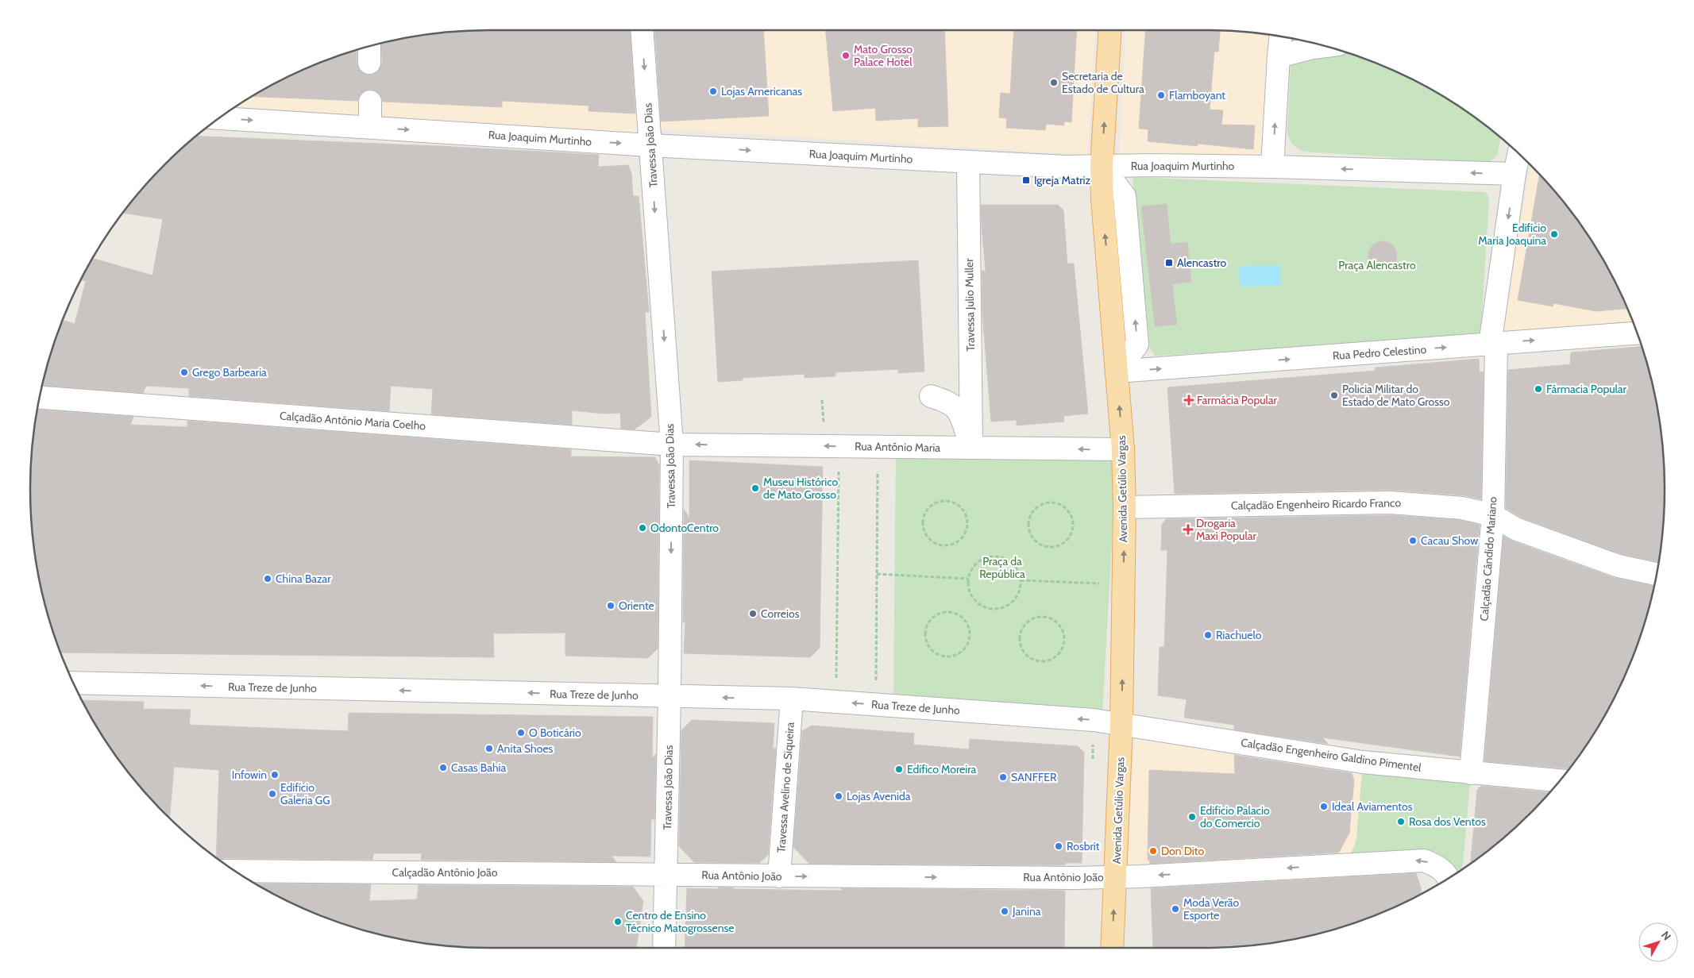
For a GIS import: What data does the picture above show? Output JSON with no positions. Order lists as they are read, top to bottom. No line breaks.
{"streets":{"main road":["Avenida Getúlio Vargas"],"street":["Rua Joaquim Murtinho","Travessa João Dias","Travessa Julio Muller","Rua Pedro Celestino","Calçadão Antônio Maria Coelho","Rua Antônio Maria","Calçadão Engenheiro Ricardo Franco","Calçadão Cândido Mariano","Rua Treze de Junho","Calçadão Engenheiro Galdino Pimentel","Travessa Avelino de Siqueira","Calçadão Antônio João","Rua Antônio João"]},"crossings":[["Rua Joaquim Murtinho","Travessa João Dias"],["Rua Joaquim Murtinho","Travessa Julio Muller"],["Rua Joaquim Murtinho","Avenida Getúlio Vargas"],["Rua Joaquim Murtinho","Calçadão Cândido Mariano"],["Travessa João Dias","Calçadão Antônio Maria Coelho"],["Travessa João Dias","Rua Antônio Maria"],["Travessa João Dias","Rua Treze de Junho"],["Travessa João Dias","Calçadão Antônio João"],["Travessa João Dias","Rua Antônio João"],["Travessa Julio Muller","Rua Antônio Maria"],["Rua Pedro Celestino","Avenida Getúlio Vargas"],["Rua Pedro Celestino","Calçadão Cândido Mariano"],["Calçadão Antônio Maria Coelho","Rua Antônio Maria"],["Rua Antônio Maria","Avenida Getúlio Vargas"],["Avenida Getúlio Vargas","Calçadão Engenheiro Ricardo Franco"],["Avenida Getúlio Vargas","Rua Treze de Junho"],["Avenida Getúlio Vargas","Calçadão Engenheiro Galdino Pimentel"],["Avenida Getúlio Vargas","Rua Antônio João"],["Calçadão Engenheiro Ricardo Franco","Calçadão Cândido Mariano"],["Calçadão Cândido Mariano","Calçadão Engenheiro Galdino Pimentel"],["Rua Treze de Junho","Calçadão Engenheiro Galdino Pimentel"],["Rua Treze de Junho","Travessa Avelino de Siqueira"],["Travessa Avelino de Siqueira","Rua Antônio João"],["Calçadão Antônio João","Rua Antônio João"]],"one_way":["Travessa João Dias","Rua Pedro Celestino","Rua Antônio Maria","Avenida Getúlio Vargas","Rua Treze de Junho"],"parks":["Praça Alencastro","Praça da República"],"places":{"other":["Mato Grosso Palace Hotel","Secretaria de Estado de Cultura","Lojas Americanas","Flamboyant","Edifício Maria Joaquina","Grego Barbearia","Fármacia Popular","Policia Militar do Estado de Mato Grosso","Museu Histórico de Mato Grosso","OdontoCentro","Cacau Show","China Bazar","Oriente","Correios","Riachuelo","O Boticário","Anita Shoes","Casas Bahia","Edífico Moreira","Infowin","SANFFER","Edifício Galeria GG","Lojas Avenida","Ideal Aviamentos","Edifício Palacio do Comercio","Rosa dos Ventos","Rosbrit","Don Dito","Moda Verão Esporte","Janina","Centro de Ensino Técnico Matogrossense"],"transit":["Igreja Matriz","Alencastro"],"health":["Farmácia Popular","Drogaria Maxi Popular"]},"north":"top right"}
